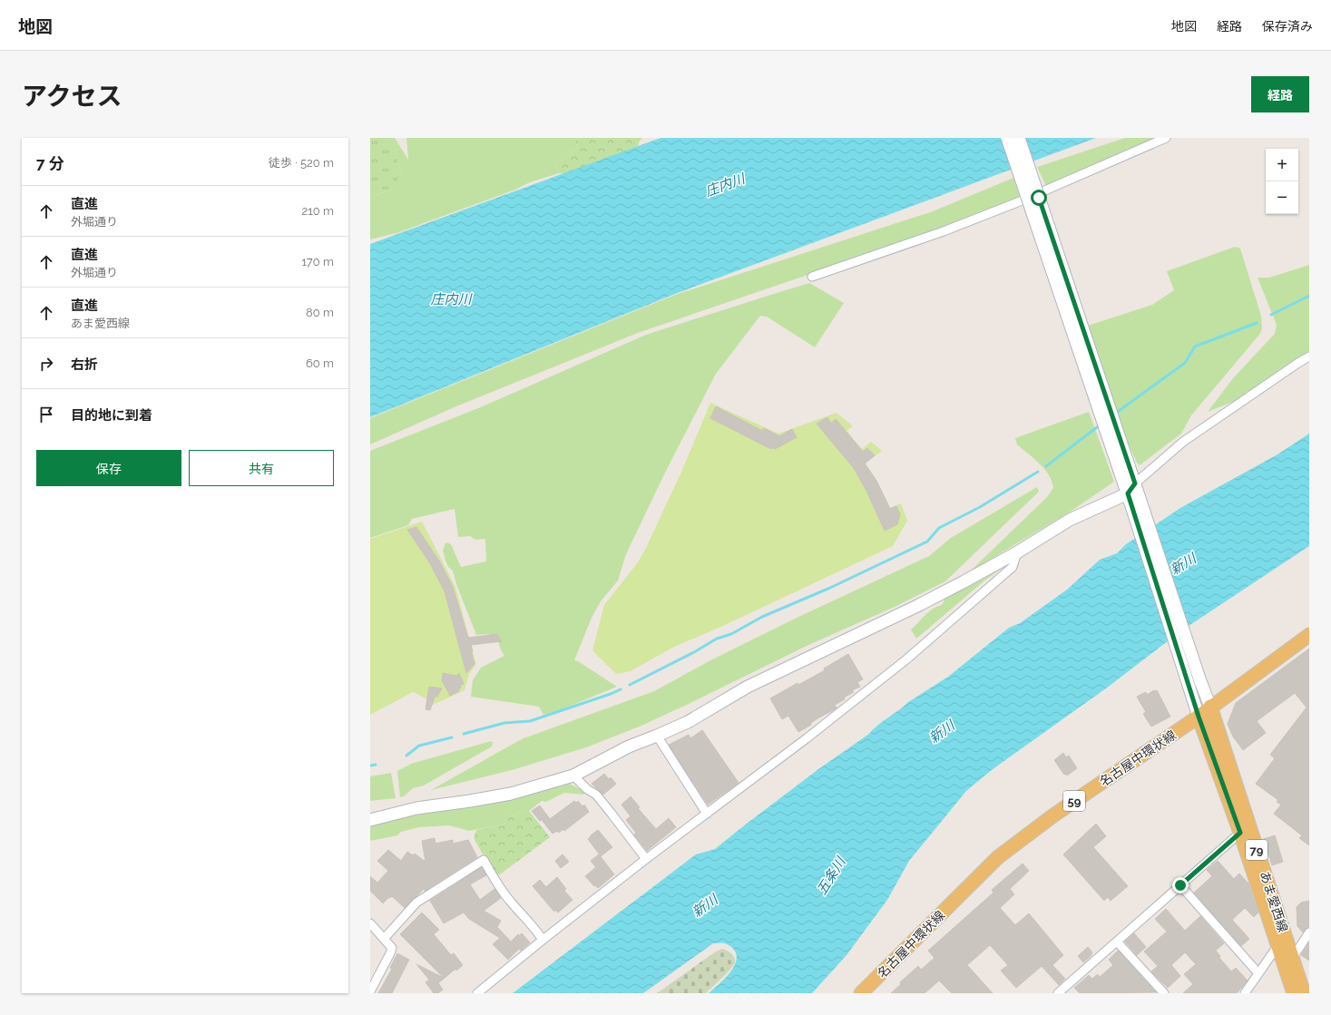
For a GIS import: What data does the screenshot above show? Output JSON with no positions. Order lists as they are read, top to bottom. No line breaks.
{"streets":{"main road":["名古屋中環状線","59","79","あま愛西線"]},"crossings":[["名古屋中環状線","あま愛西線"]],"water":["庄内川","新川","五条川"],"page":{"header":"地図","nav":["地図","経路","保存済み"],"title":"アクセス","buttons":["経路",["保存","共有"]],"heading":["7 分","徒歩 · 520 m"],"map_buttons":["+","−"],"list":[["直進","外堀通り","210 m"],["直進","外堀通り","170 m"],["直進","あま愛西線","80 m"],["右折","60 m"],"目的地に到着"]}}
